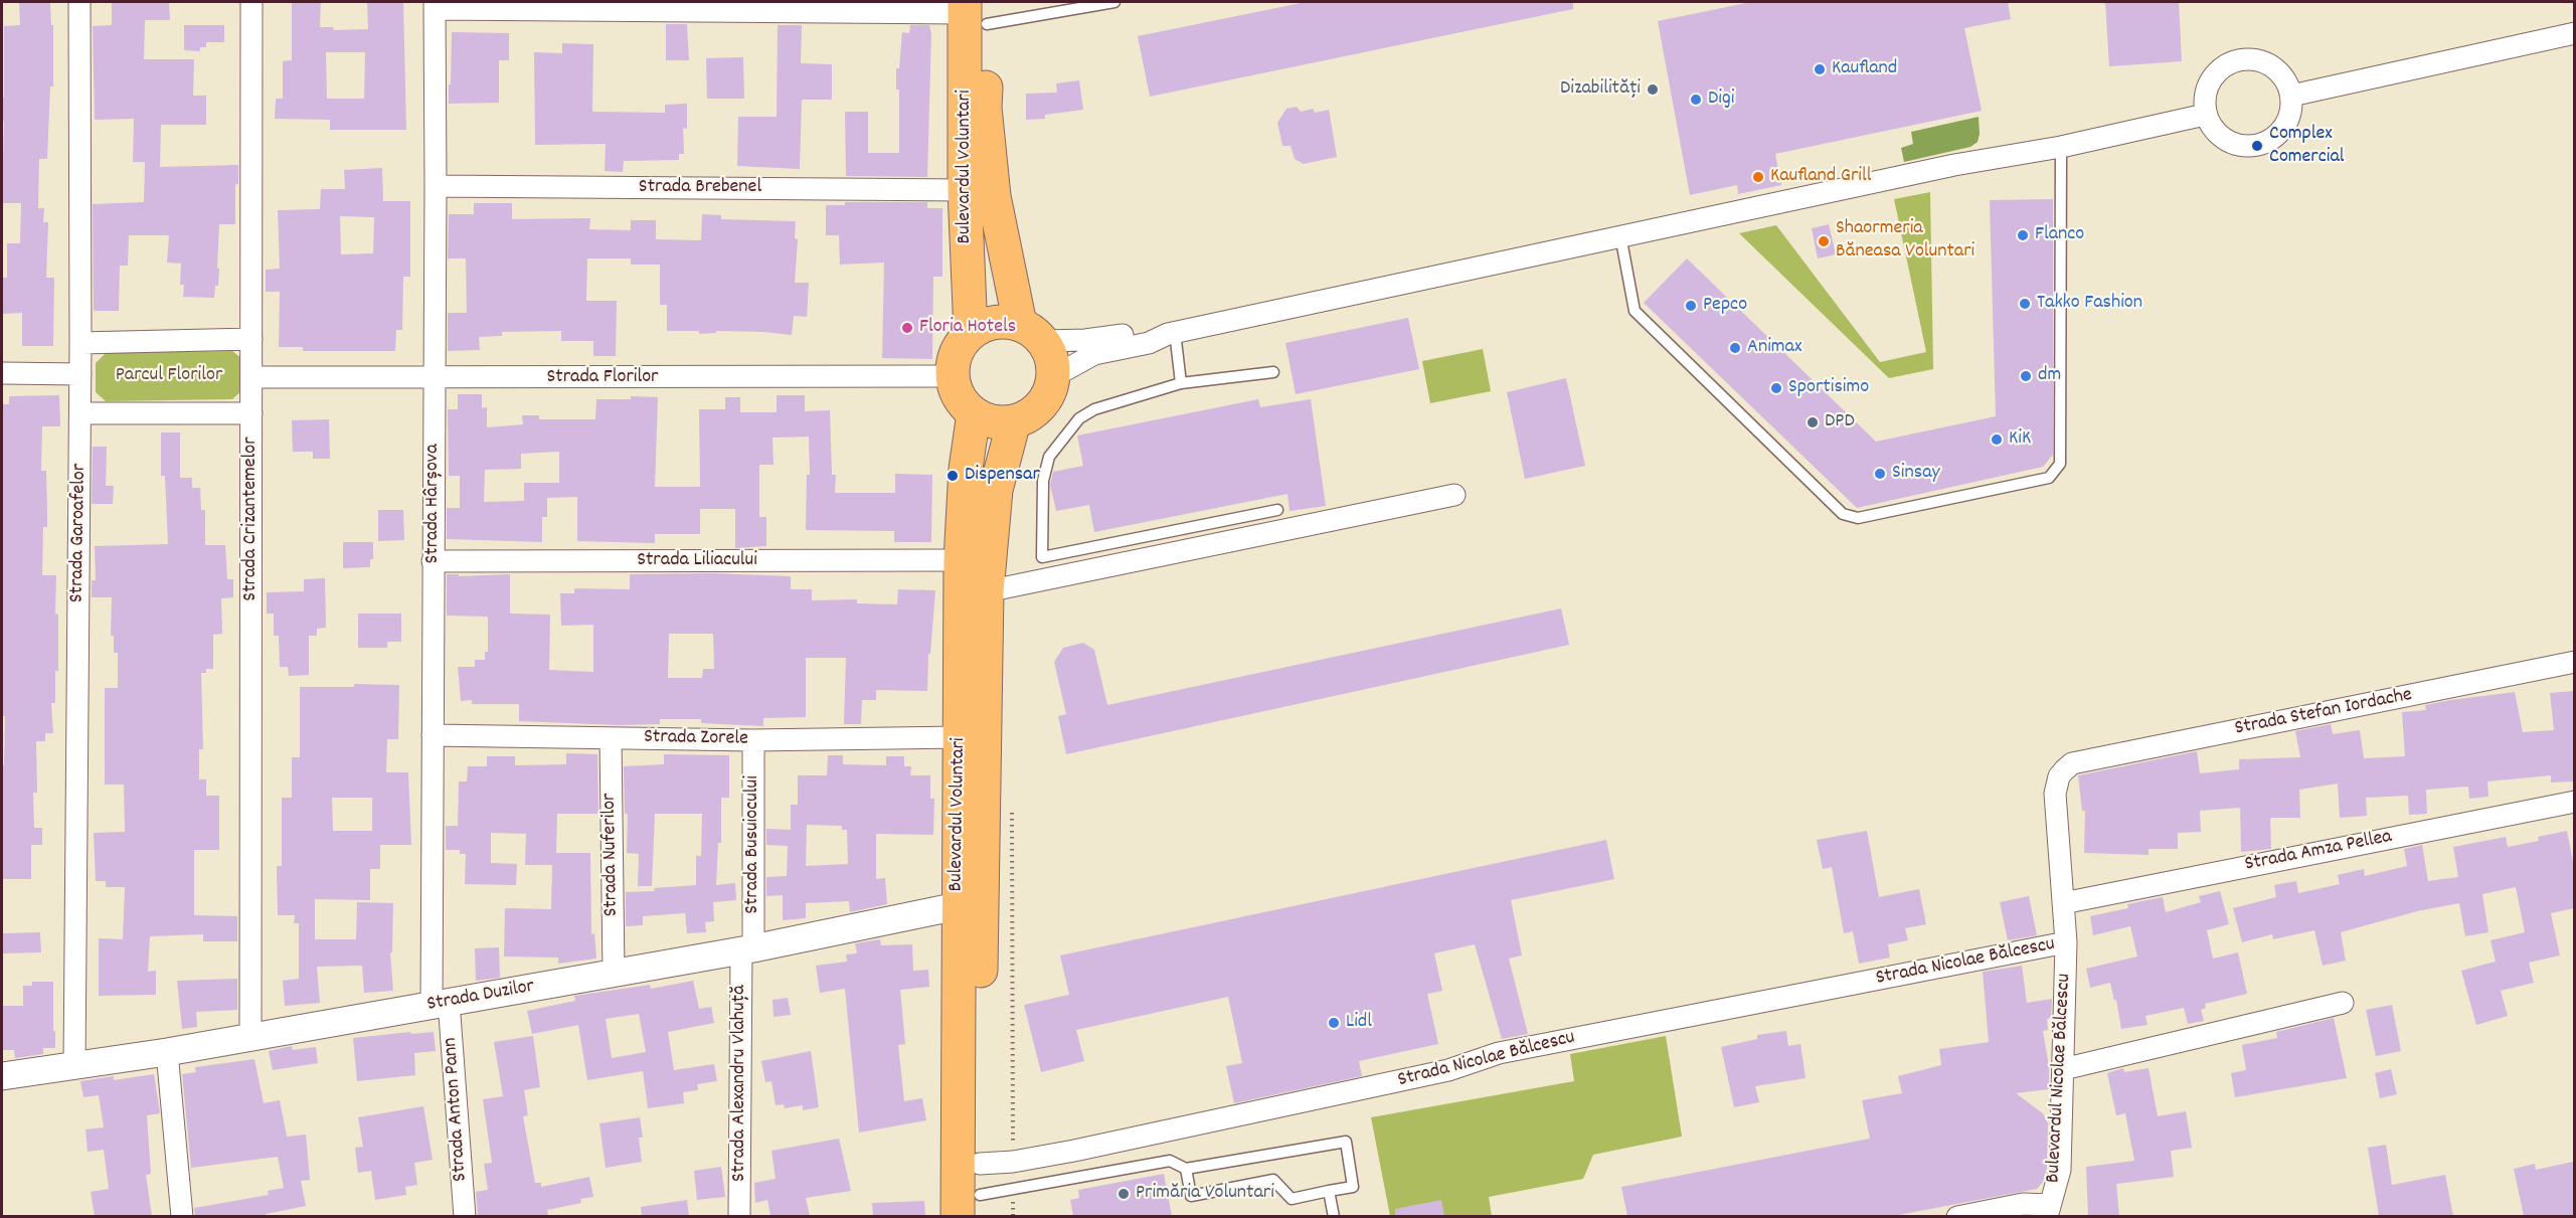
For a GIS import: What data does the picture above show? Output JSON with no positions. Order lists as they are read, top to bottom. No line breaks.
{"streets":{"highway":["Bulevardul Voluntari"],"street":["Strada Brebenel","Strada Florilor","Strada Hârșova","Strada Crizantemelor","Strada Garoafelor","Strada Liliacului","Strada Stefan Iordache","Strada Zorele","Strada Busuiocului","Strada Amza Pellea","Strada Nuferilor","Strada Nicolae Bălcescu","Strada Duzilor","Bulevardul Nicolae Bălcescu","Strada Alexandru Vlahuță","Strada Anton Pann"]},"crossings":[["Bulevardul Voluntari","Strada Brebenel"],["Bulevardul Voluntari","Strada Florilor"],["Bulevardul Voluntari","Strada Liliacului"],["Bulevardul Voluntari","Strada Zorele"],["Bulevardul Voluntari","Strada Nicolae Bălcescu"],["Bulevardul Voluntari","Strada Duzilor"],["Strada Brebenel","Strada Hârșova"],["Strada Florilor","Strada Hârșova"],["Strada Florilor","Strada Crizantemelor"],["Strada Hârșova","Strada Liliacului"],["Strada Hârșova","Strada Zorele"],["Strada Hârșova","Strada Duzilor"],["Strada Hârșova","Strada Anton Pann"],["Strada Crizantemelor","Strada Duzilor"],["Strada Garoafelor","Strada Duzilor"],["Strada Stefan Iordache","Bulevardul Nicolae Bălcescu"],["Strada Zorele","Strada Busuiocului"],["Strada Zorele","Strada Nuferilor"],["Strada Busuiocului","Strada Duzilor"],["Strada Busuiocului","Strada Alexandru Vlahuță"],["Strada Amza Pellea","Bulevardul Nicolae Bălcescu"],["Strada Nuferilor","Strada Duzilor"],["Strada Nicolae Bălcescu","Bulevardul Nicolae Bălcescu"],["Strada Duzilor","Strada Alexandru Vlahuță"],["Strada Duzilor","Strada Anton Pann"]],"parks":["Parcul Florilor"],"places":["Kaufland","Dizabilități","Digi","Complex Comercial","Kaufland Grill","Flanco","Shaormeria Băneasa Voluntari","Takko Fashion","Pepco","Floria Hotels","Animax","dm","Sportisimo","DPD","KiK","Sinsay","Dispensar","Lidl","Primăria Voluntari"]}
